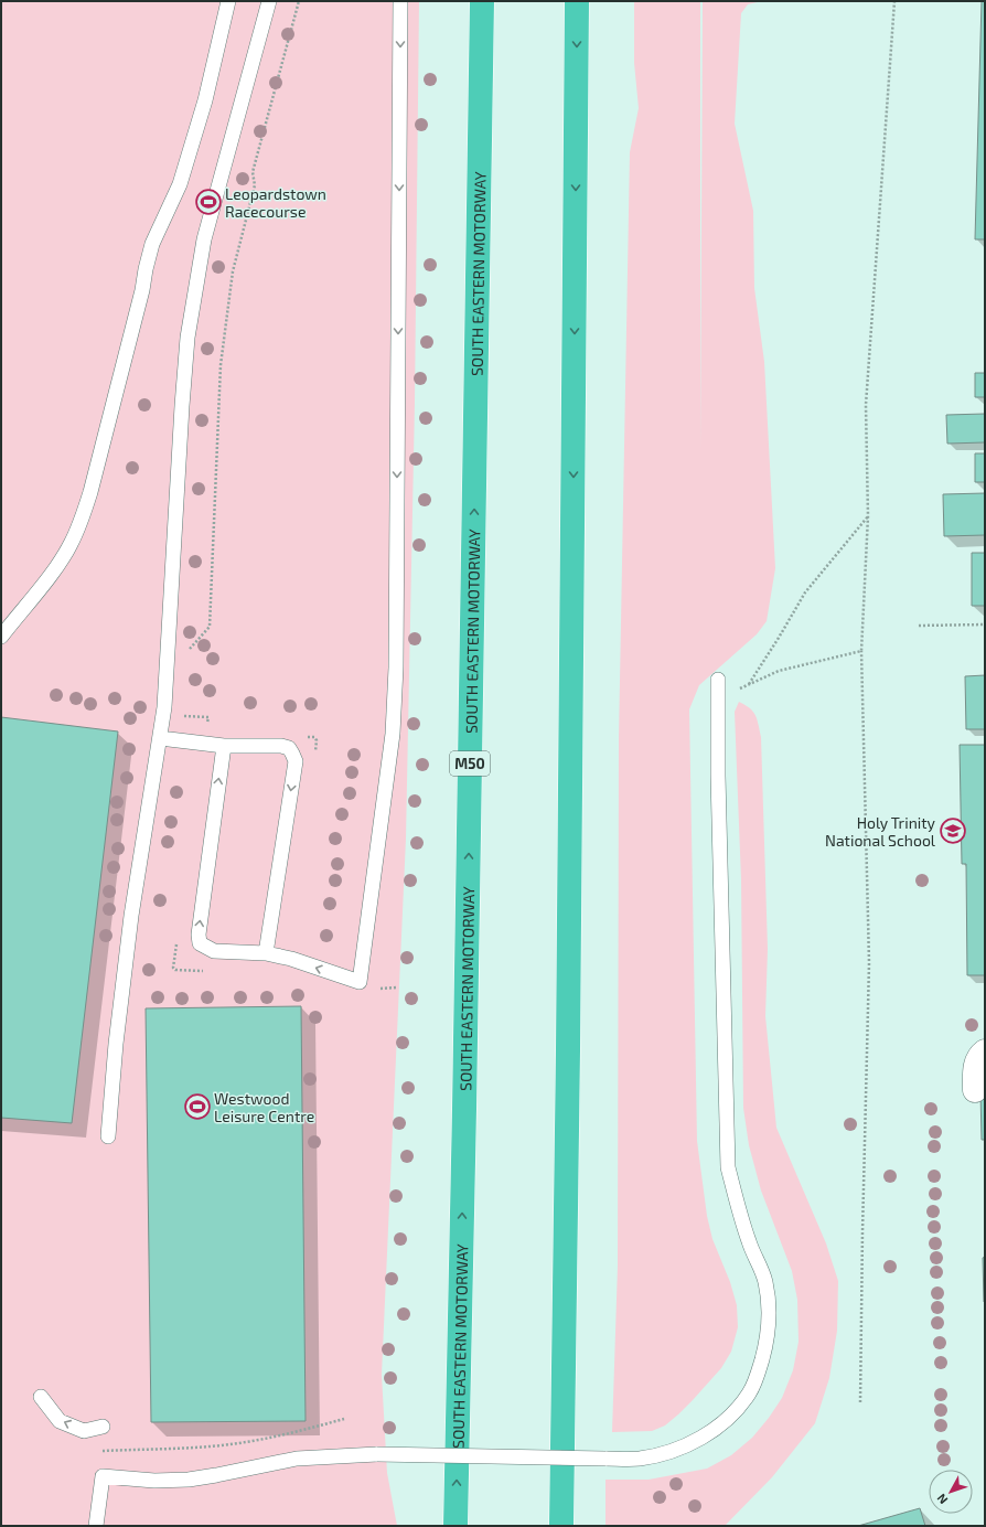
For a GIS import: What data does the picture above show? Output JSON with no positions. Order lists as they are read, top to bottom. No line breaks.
{"streets":{"highway":["SOUTH EASTERN MOTORWAY","M50"]},"places":{"sports":["Leopardstown Racecourse","Westwood Leisure Centre"],"school or university":["Holy Trinity National School"]},"north":"bottom left"}
